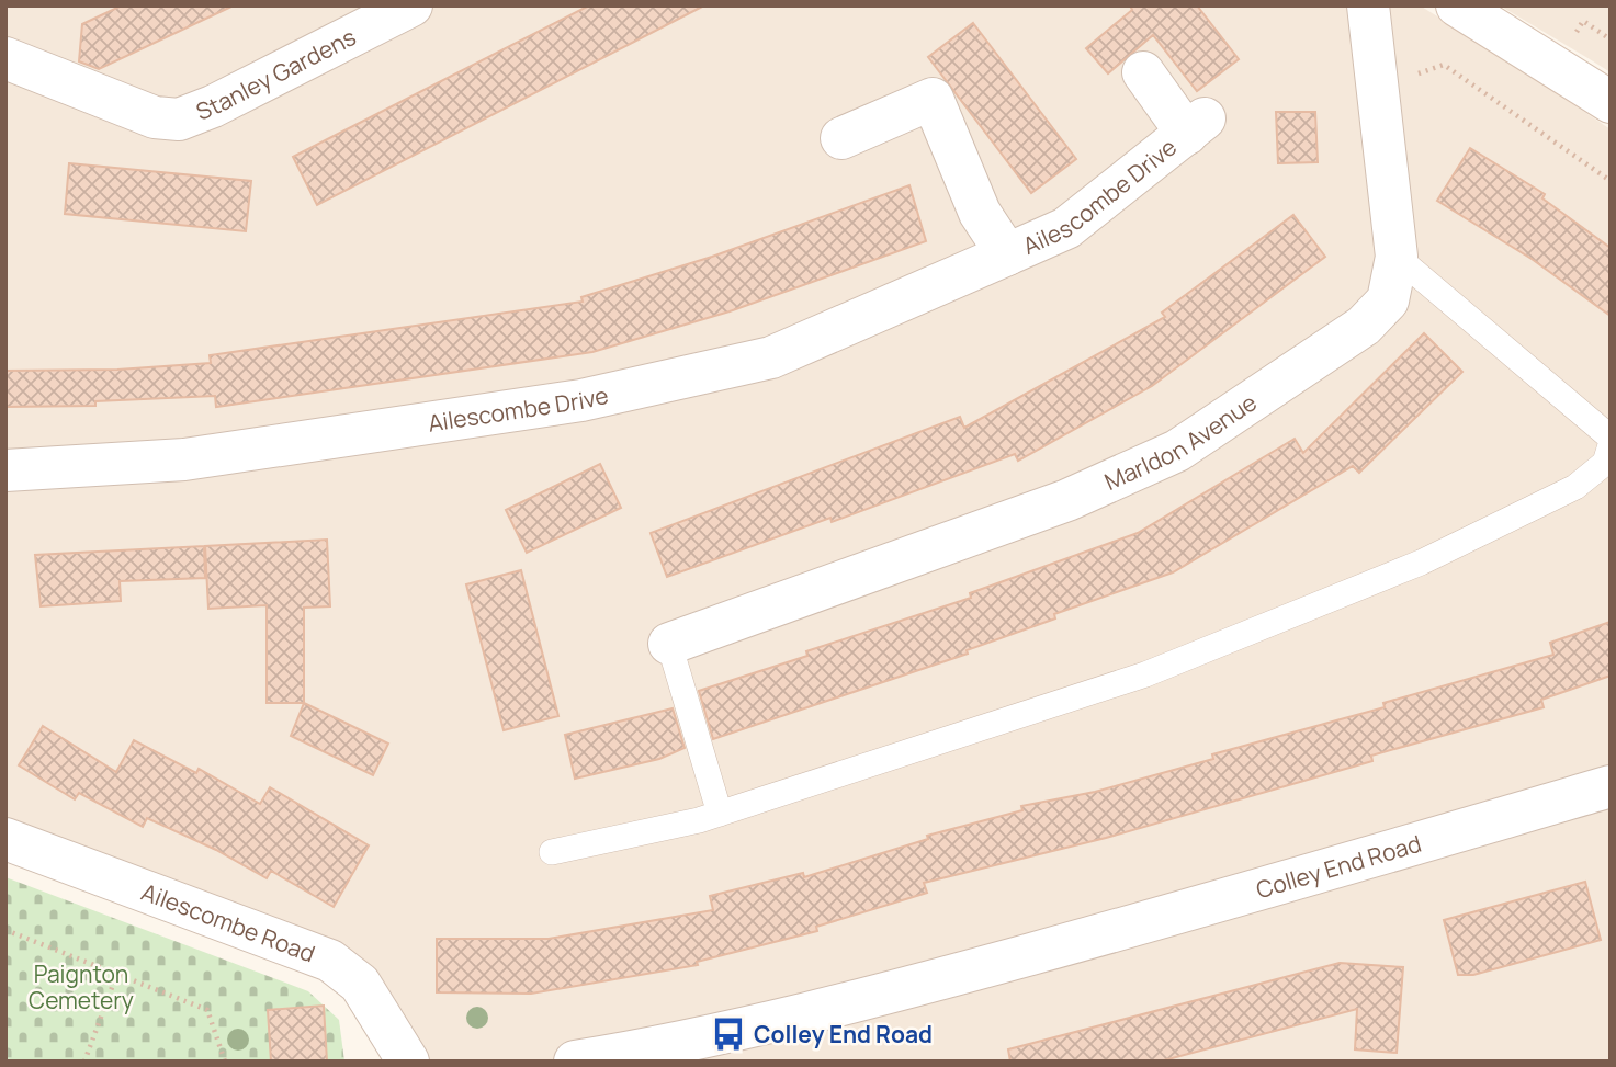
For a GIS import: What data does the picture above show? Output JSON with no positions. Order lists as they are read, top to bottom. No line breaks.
{"streets":{"street":["Stanley Gardens","Ailescombe Drive","Marldon Avenue","Colley End Road","Ailescombe Road"]},"parks":["Paignton Cemetery"],"places":{"bus stop":["Colley End Road"]}}
